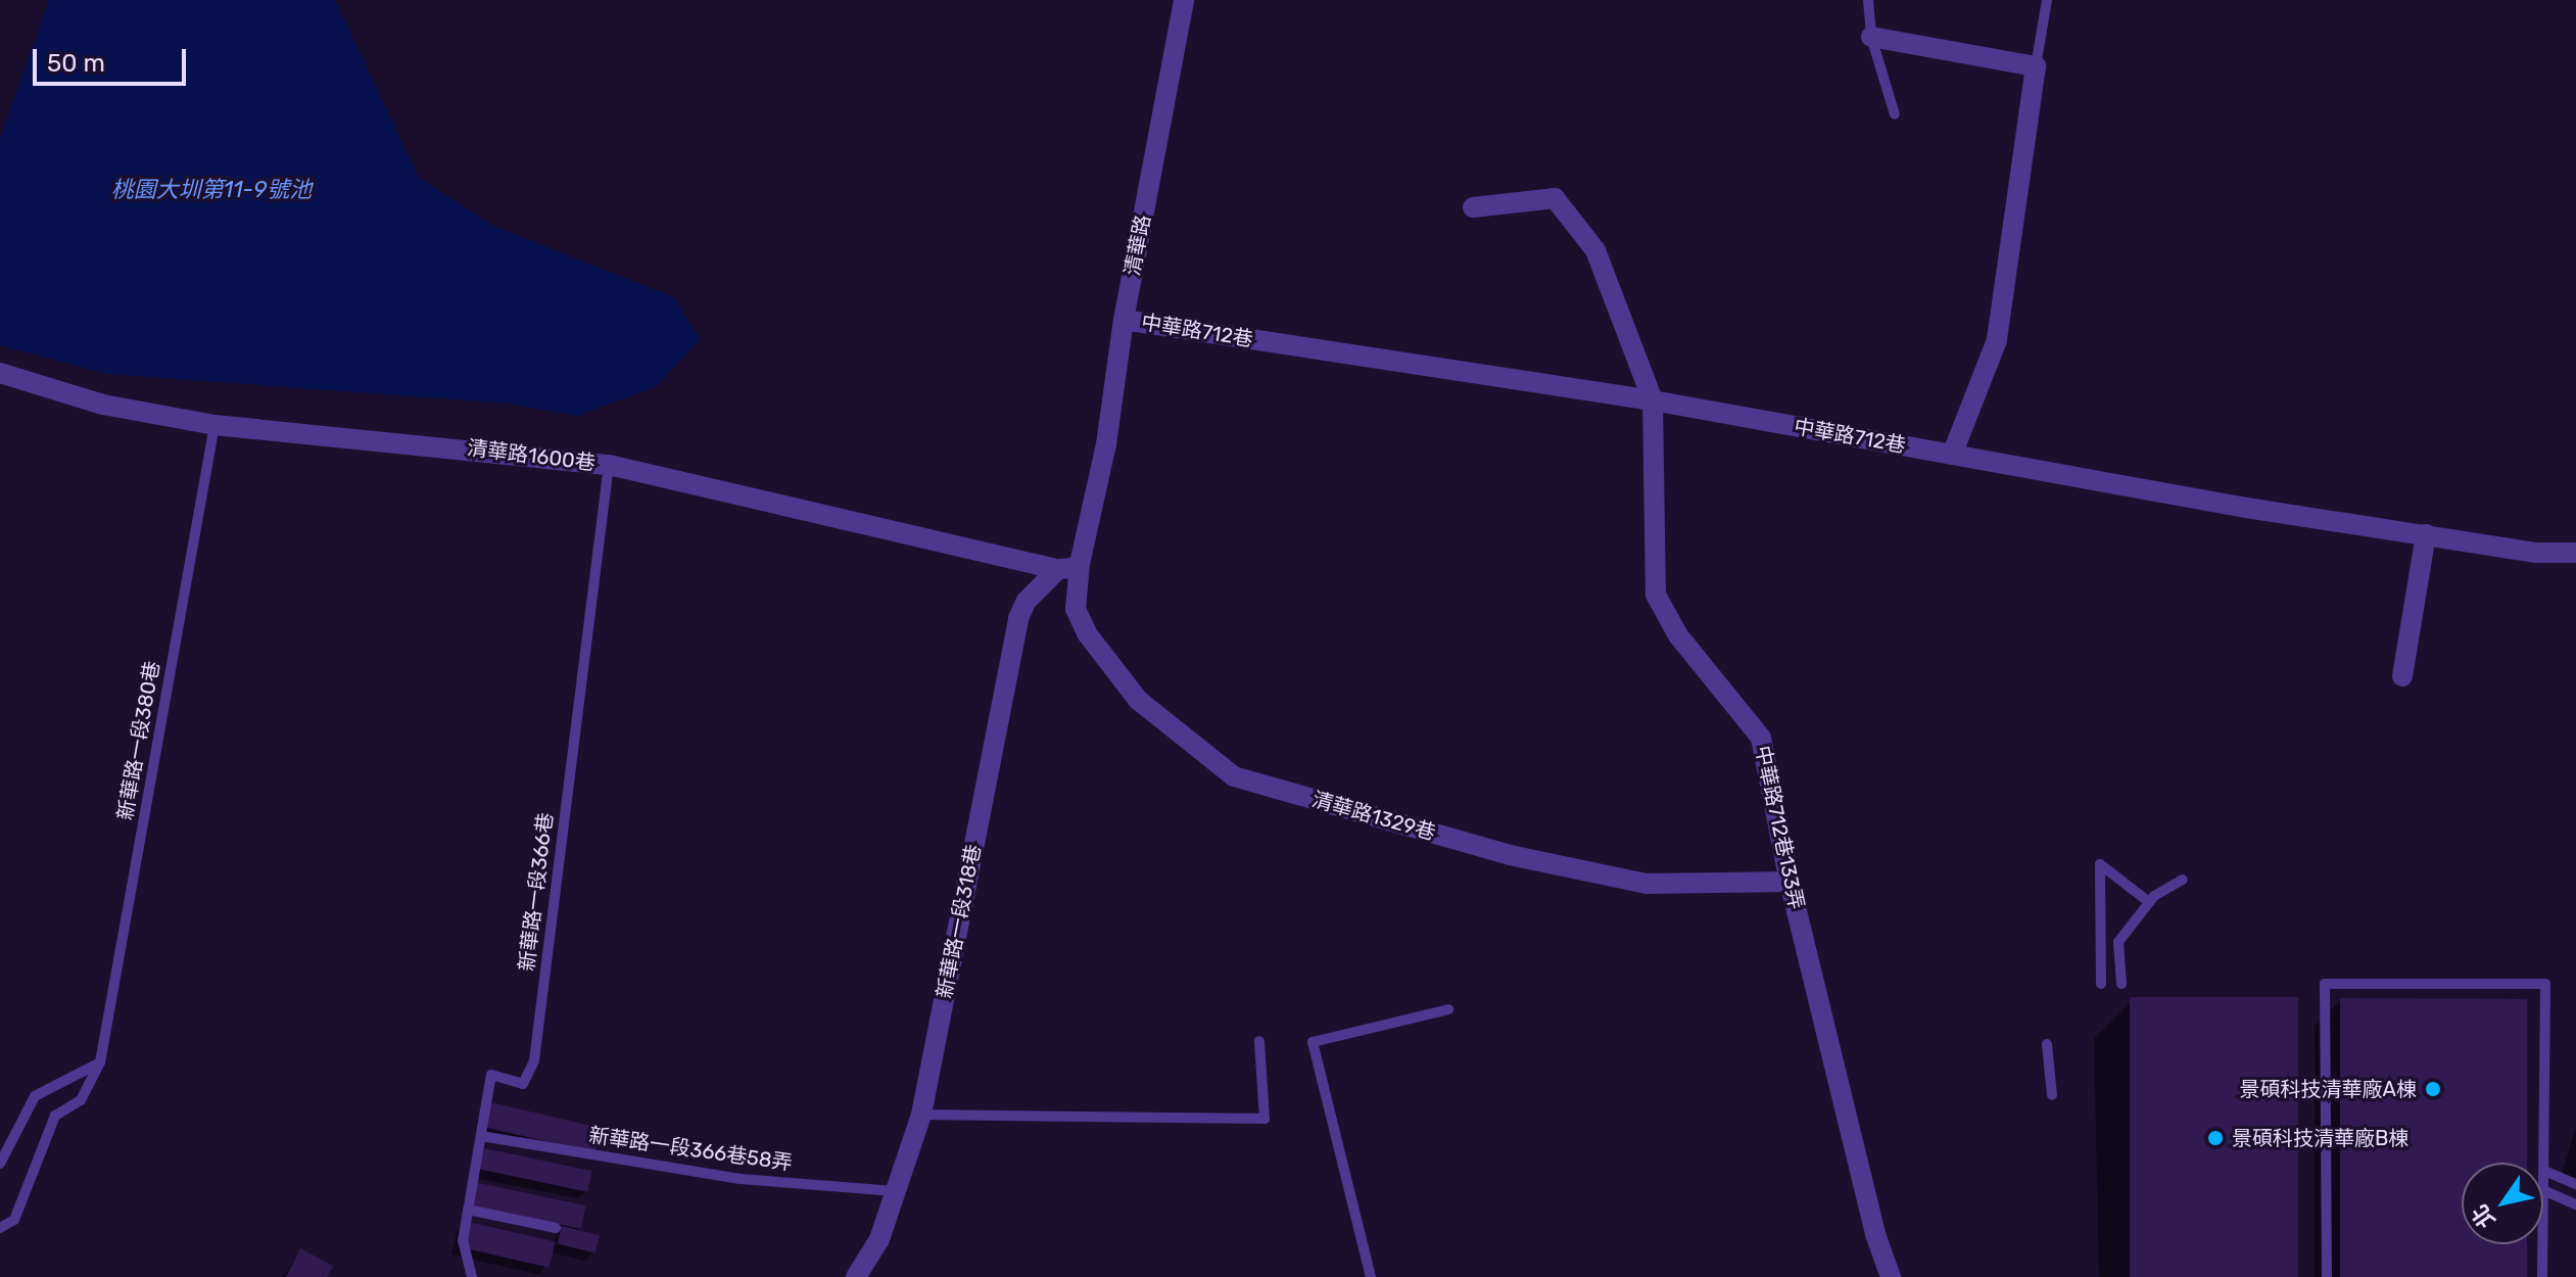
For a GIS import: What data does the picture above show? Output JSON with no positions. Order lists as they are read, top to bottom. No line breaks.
{"streets":{"street":["清華路","中華路712巷","清華路1600巷","清華路1329巷","中華路712巷133弄","新華路一段318巷"],"lane":["新華路一段380巷","新華路一段366巷","新華路一段366巷58弄"]},"crossings":[["清華路","中華路712巷"],["清華路","清華路1329巷"],["中華路712巷","中華路712巷133弄"],["清華路1600巷","新華路一段380巷"],["清華路1600巷","新華路一段366巷"],["清華路1600巷","新華路一段318巷"],["清華路1329巷","中華路712巷133弄"],["新華路一段366巷","新華路一段366巷58弄"],["新華路一段318巷","新華路一段366巷58弄"]],"water":["桃園大圳第11-9號池"],"places":["景碩科技清華廠A棟","景碩科技清華廠B棟"],"scale_bar":"50 m","north":"bottom left"}
